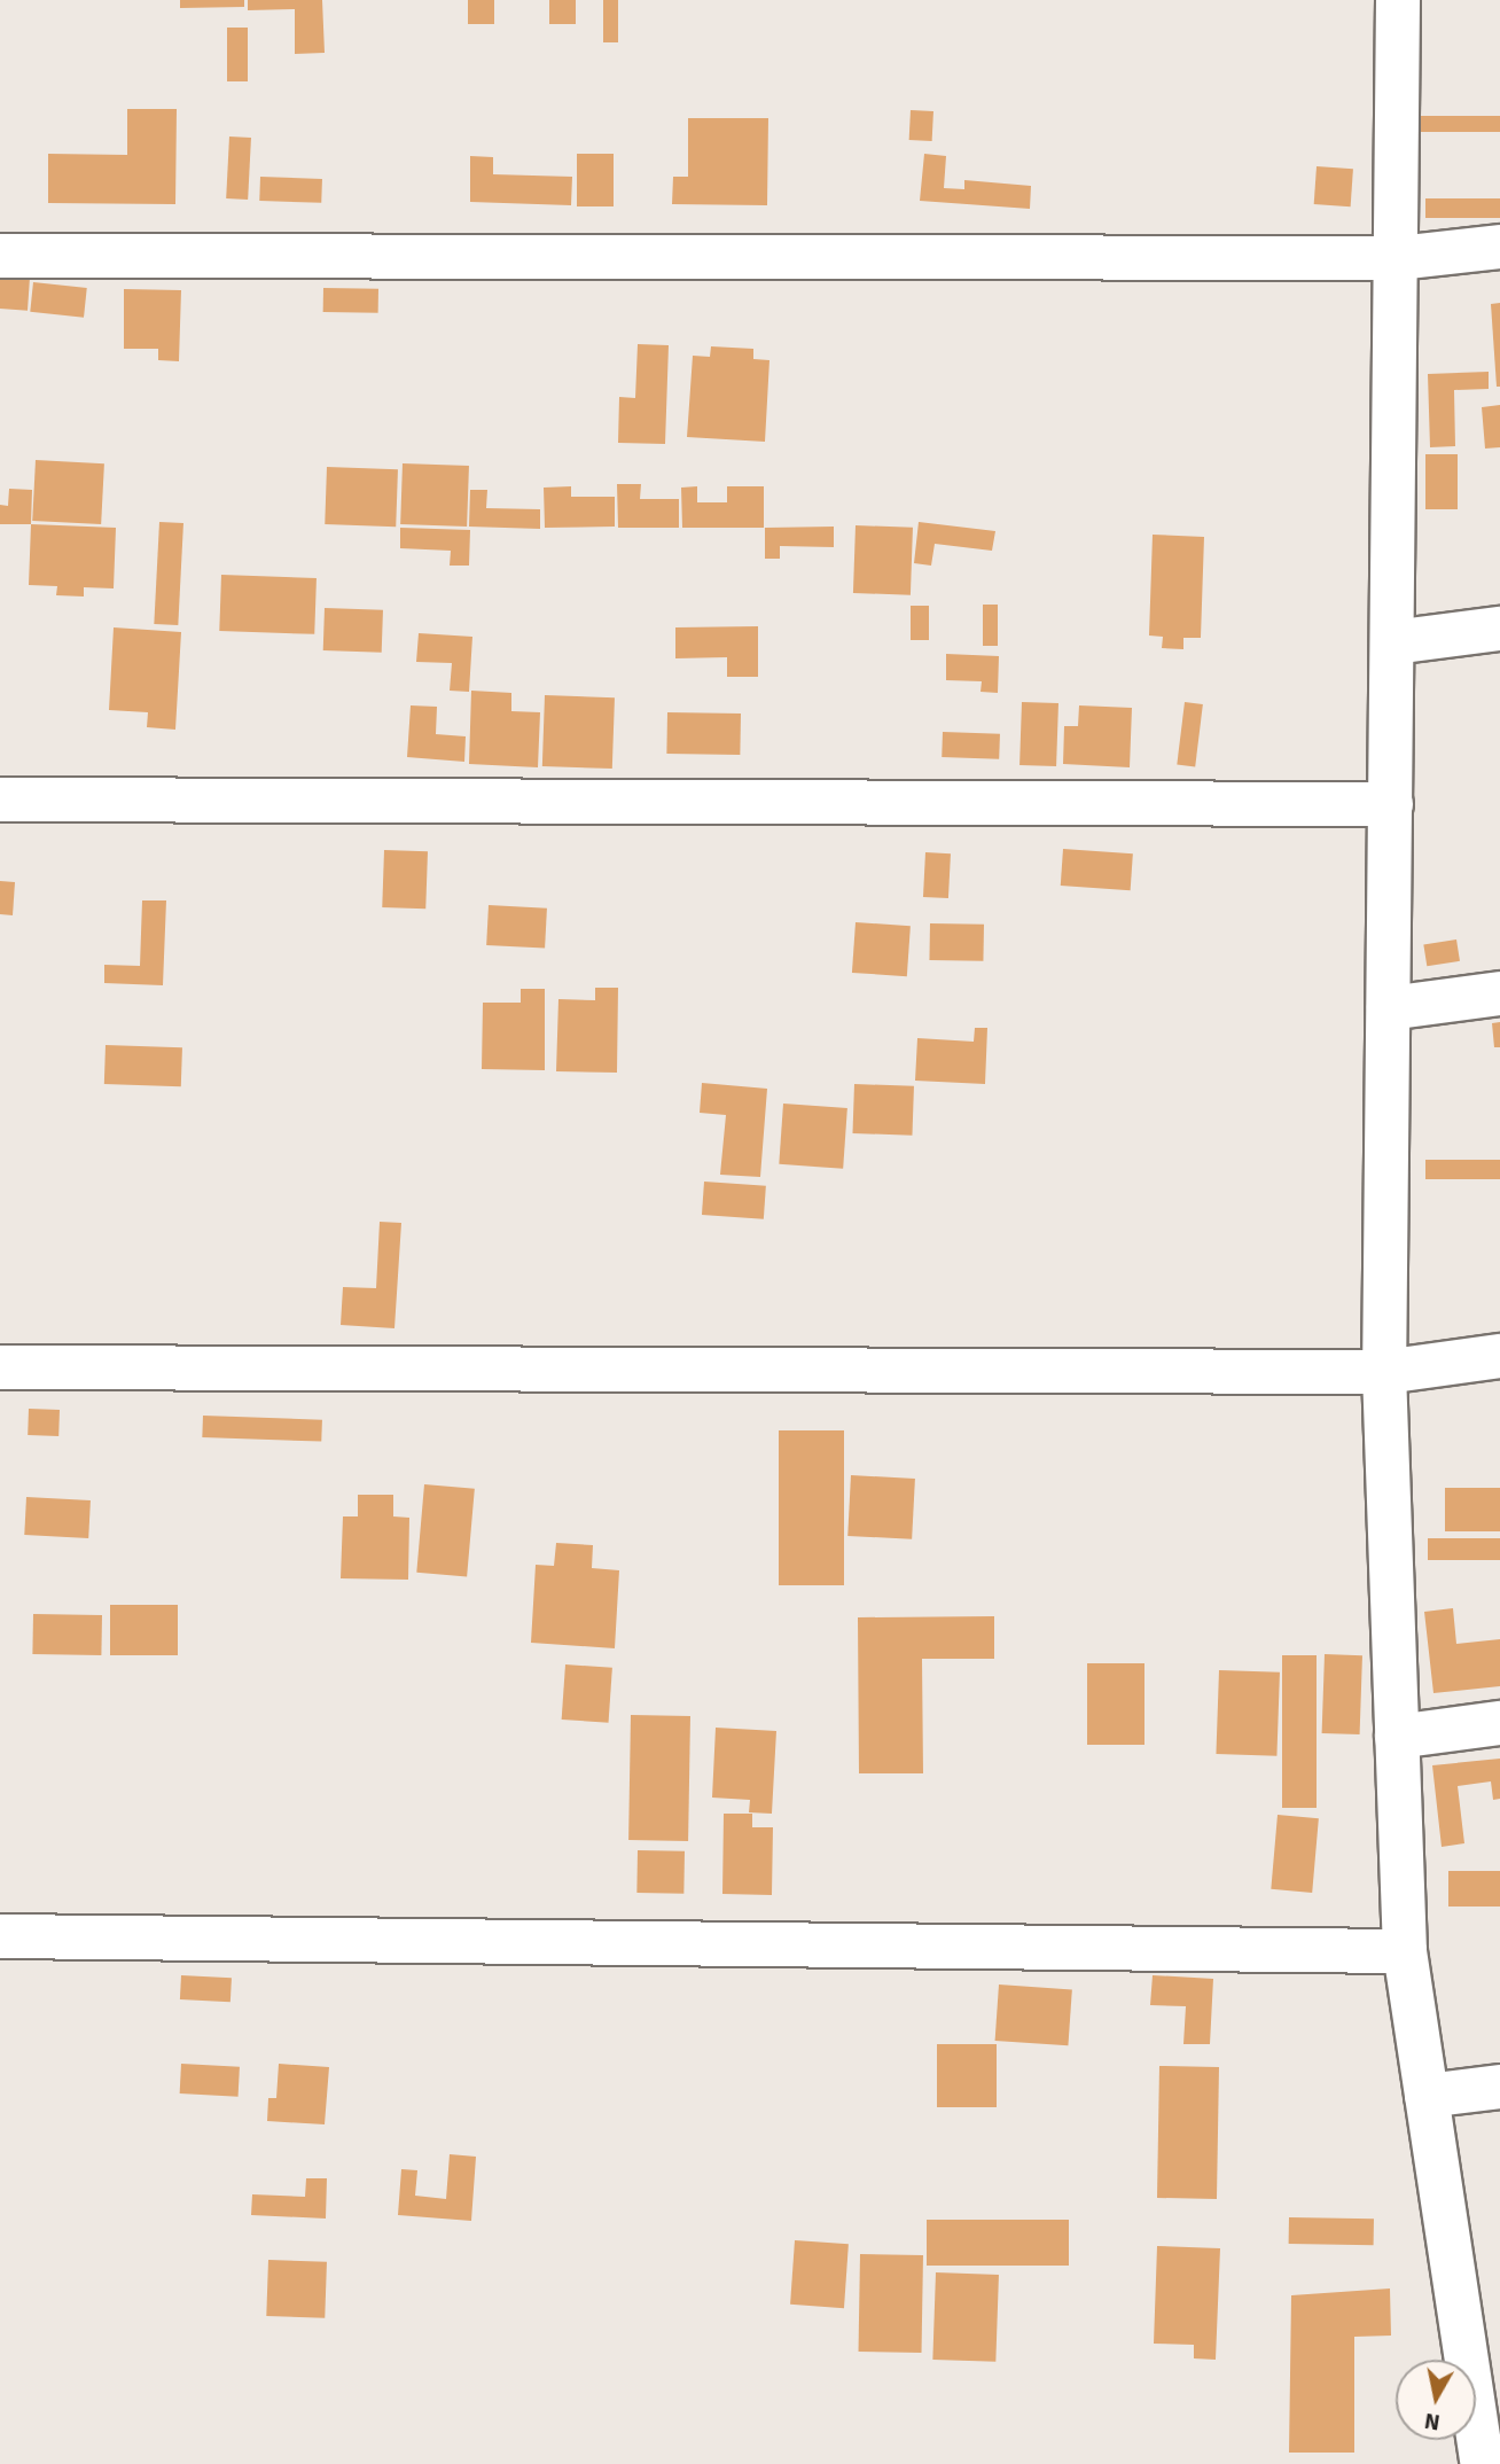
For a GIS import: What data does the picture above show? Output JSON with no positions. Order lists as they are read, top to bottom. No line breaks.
{"north":"bottom"}
